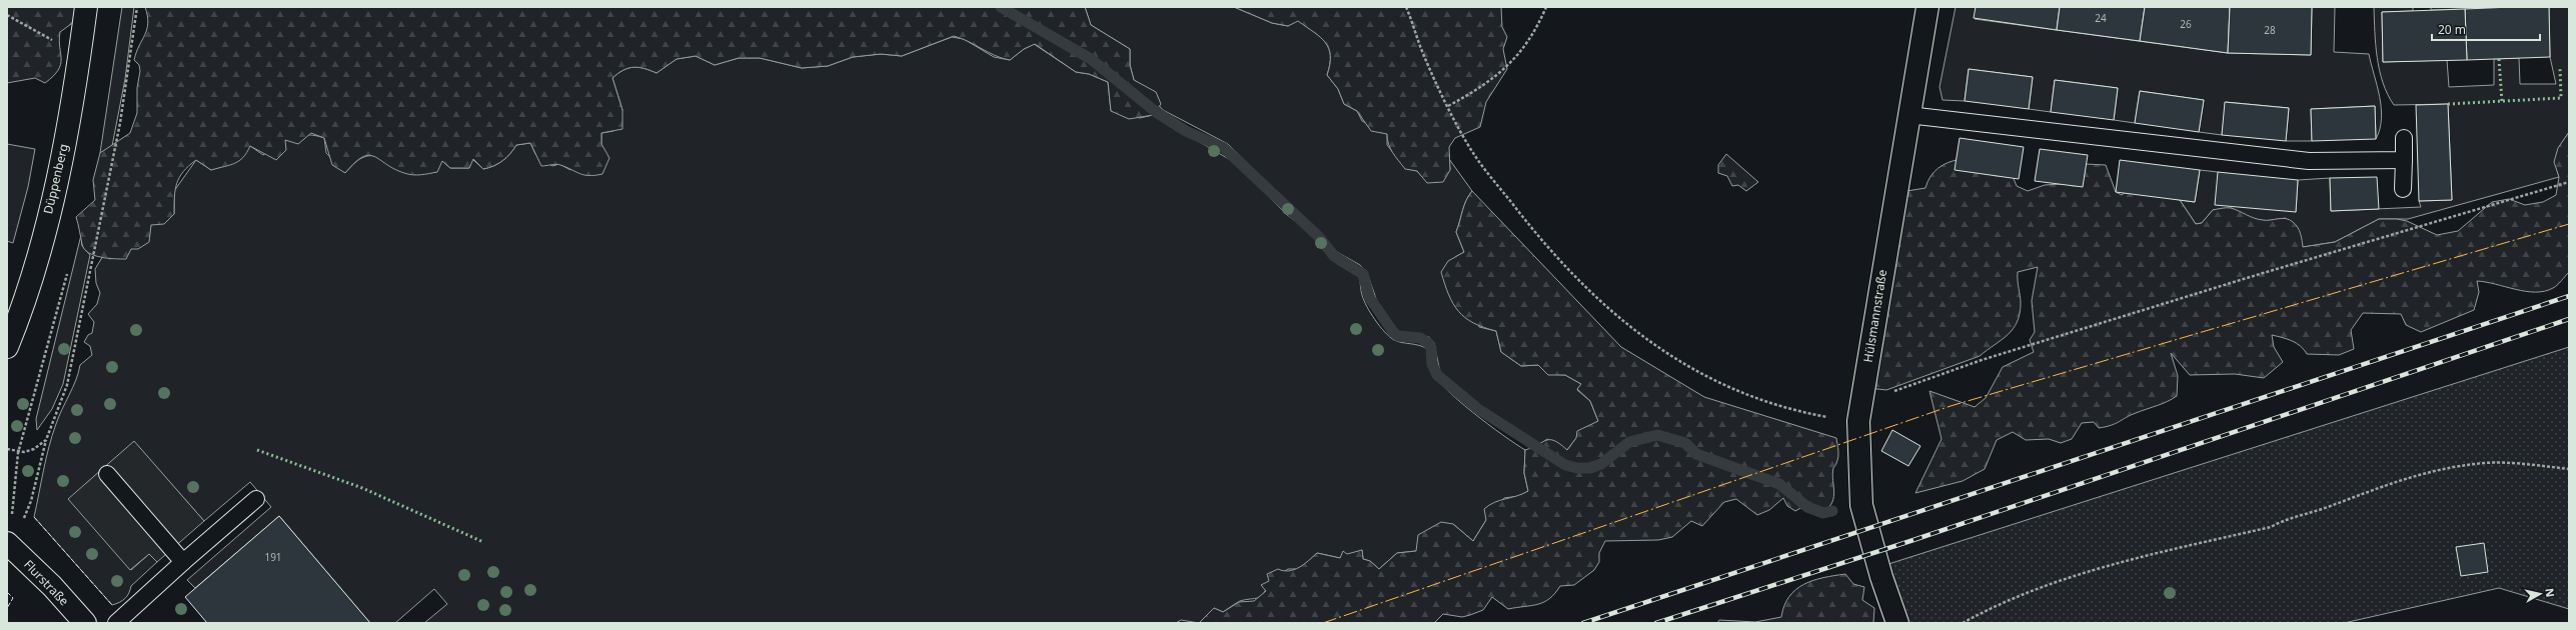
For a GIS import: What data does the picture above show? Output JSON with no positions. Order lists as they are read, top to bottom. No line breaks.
{"streets":{"street":["Düppenberg","Hülsmannstraße","Flurstraße"]},"house_numbers":["24","26","28","191"],"scale_bar":"20 m","north":"right"}
